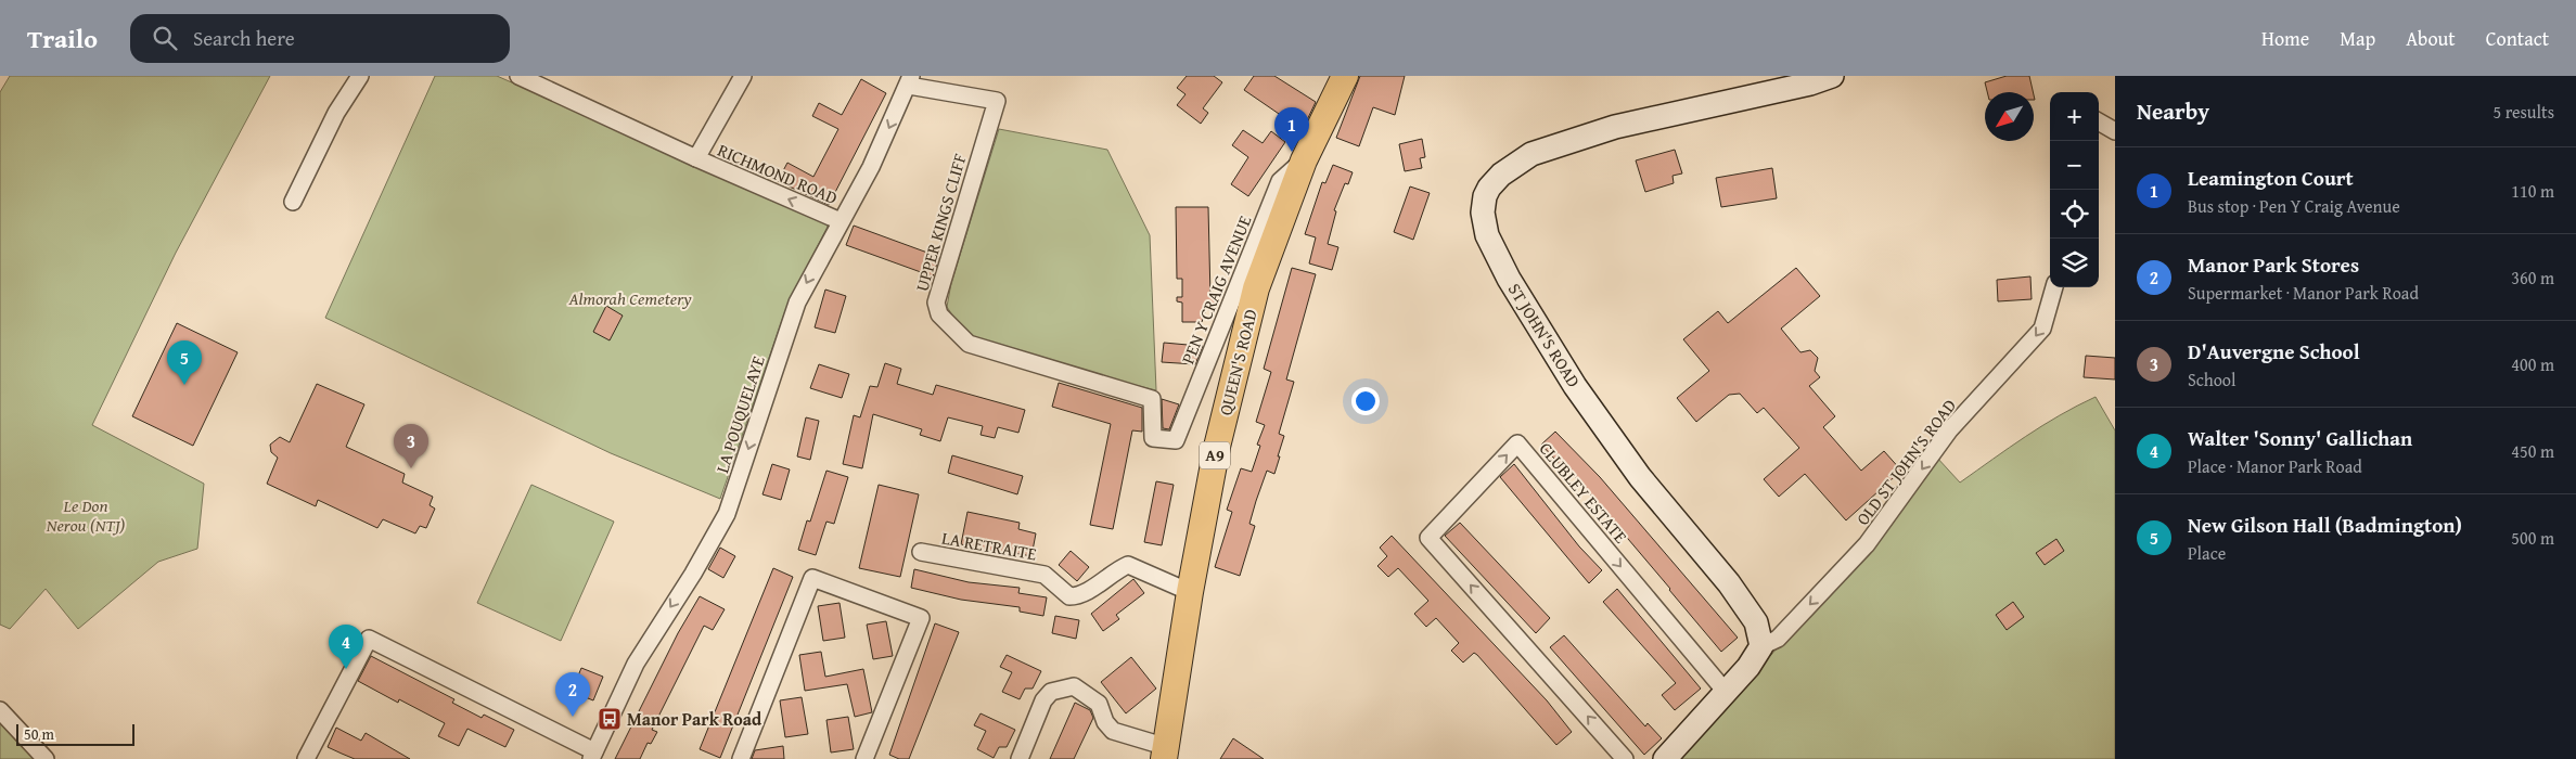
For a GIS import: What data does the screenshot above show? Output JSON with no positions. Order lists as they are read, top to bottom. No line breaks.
{"streets":{"main road":["ST JOHN'S ROAD","QUEEN'S ROAD","A9"],"street":["RICHMOND ROAD","UPPER KINGS CLIFF","PEN Y CRAIG AVENUE","LA POUQUELAYE","OLD ST JOHN'S ROAD","CLUBLEY ESTATE","LA RETRAITE"]},"crossings":[["RICHMOND ROAD","LA POUQUELAYE"],["UPPER KINGS CLIFF","PEN Y CRAIG AVENUE"],["UPPER KINGS CLIFF","LA POUQUELAYE"],["PEN Y CRAIG AVENUE","QUEEN'S ROAD"],["ST JOHN'S ROAD","OLD ST JOHN'S ROAD"],["QUEEN'S ROAD","LA RETRAITE"]],"one_way":["RICHMOND ROAD","LA POUQUELAYE","OLD ST JOHN'S ROAD"],"parks":["Almorah Cemetery","Le Don Nerou (NTJ)"],"places":{"bus stop":["Manor Park Road"]},"scale_bar":"50 m","north":"bottom left","page":{"header":"Trailo","search":"Search here","nav":["Home","Map","About","Contact"],"heading":["Nearby","5 results"],"map_buttons":["+","−"],"pins":["1","5","3","4","2"],"list":[{"mark":"1","name":"Leamington Court","note":"Bus stop · Pen Y Craig Avenue","value":"110 m"},{"mark":"2","name":"Manor Park Stores","note":"Supermarket · Manor Park Road","value":"360 m"},{"mark":"3","name":"D'Auvergne School","note":"School","value":"400 m"},{"mark":"4","name":"Walter 'Sonny' Gallichan","note":"Place · Manor Park Road","value":"450 m"},{"mark":"5","name":"New Gilson Hall (Badmington)","note":"Place","value":"500 m"}],"scale":"50 m"}}
